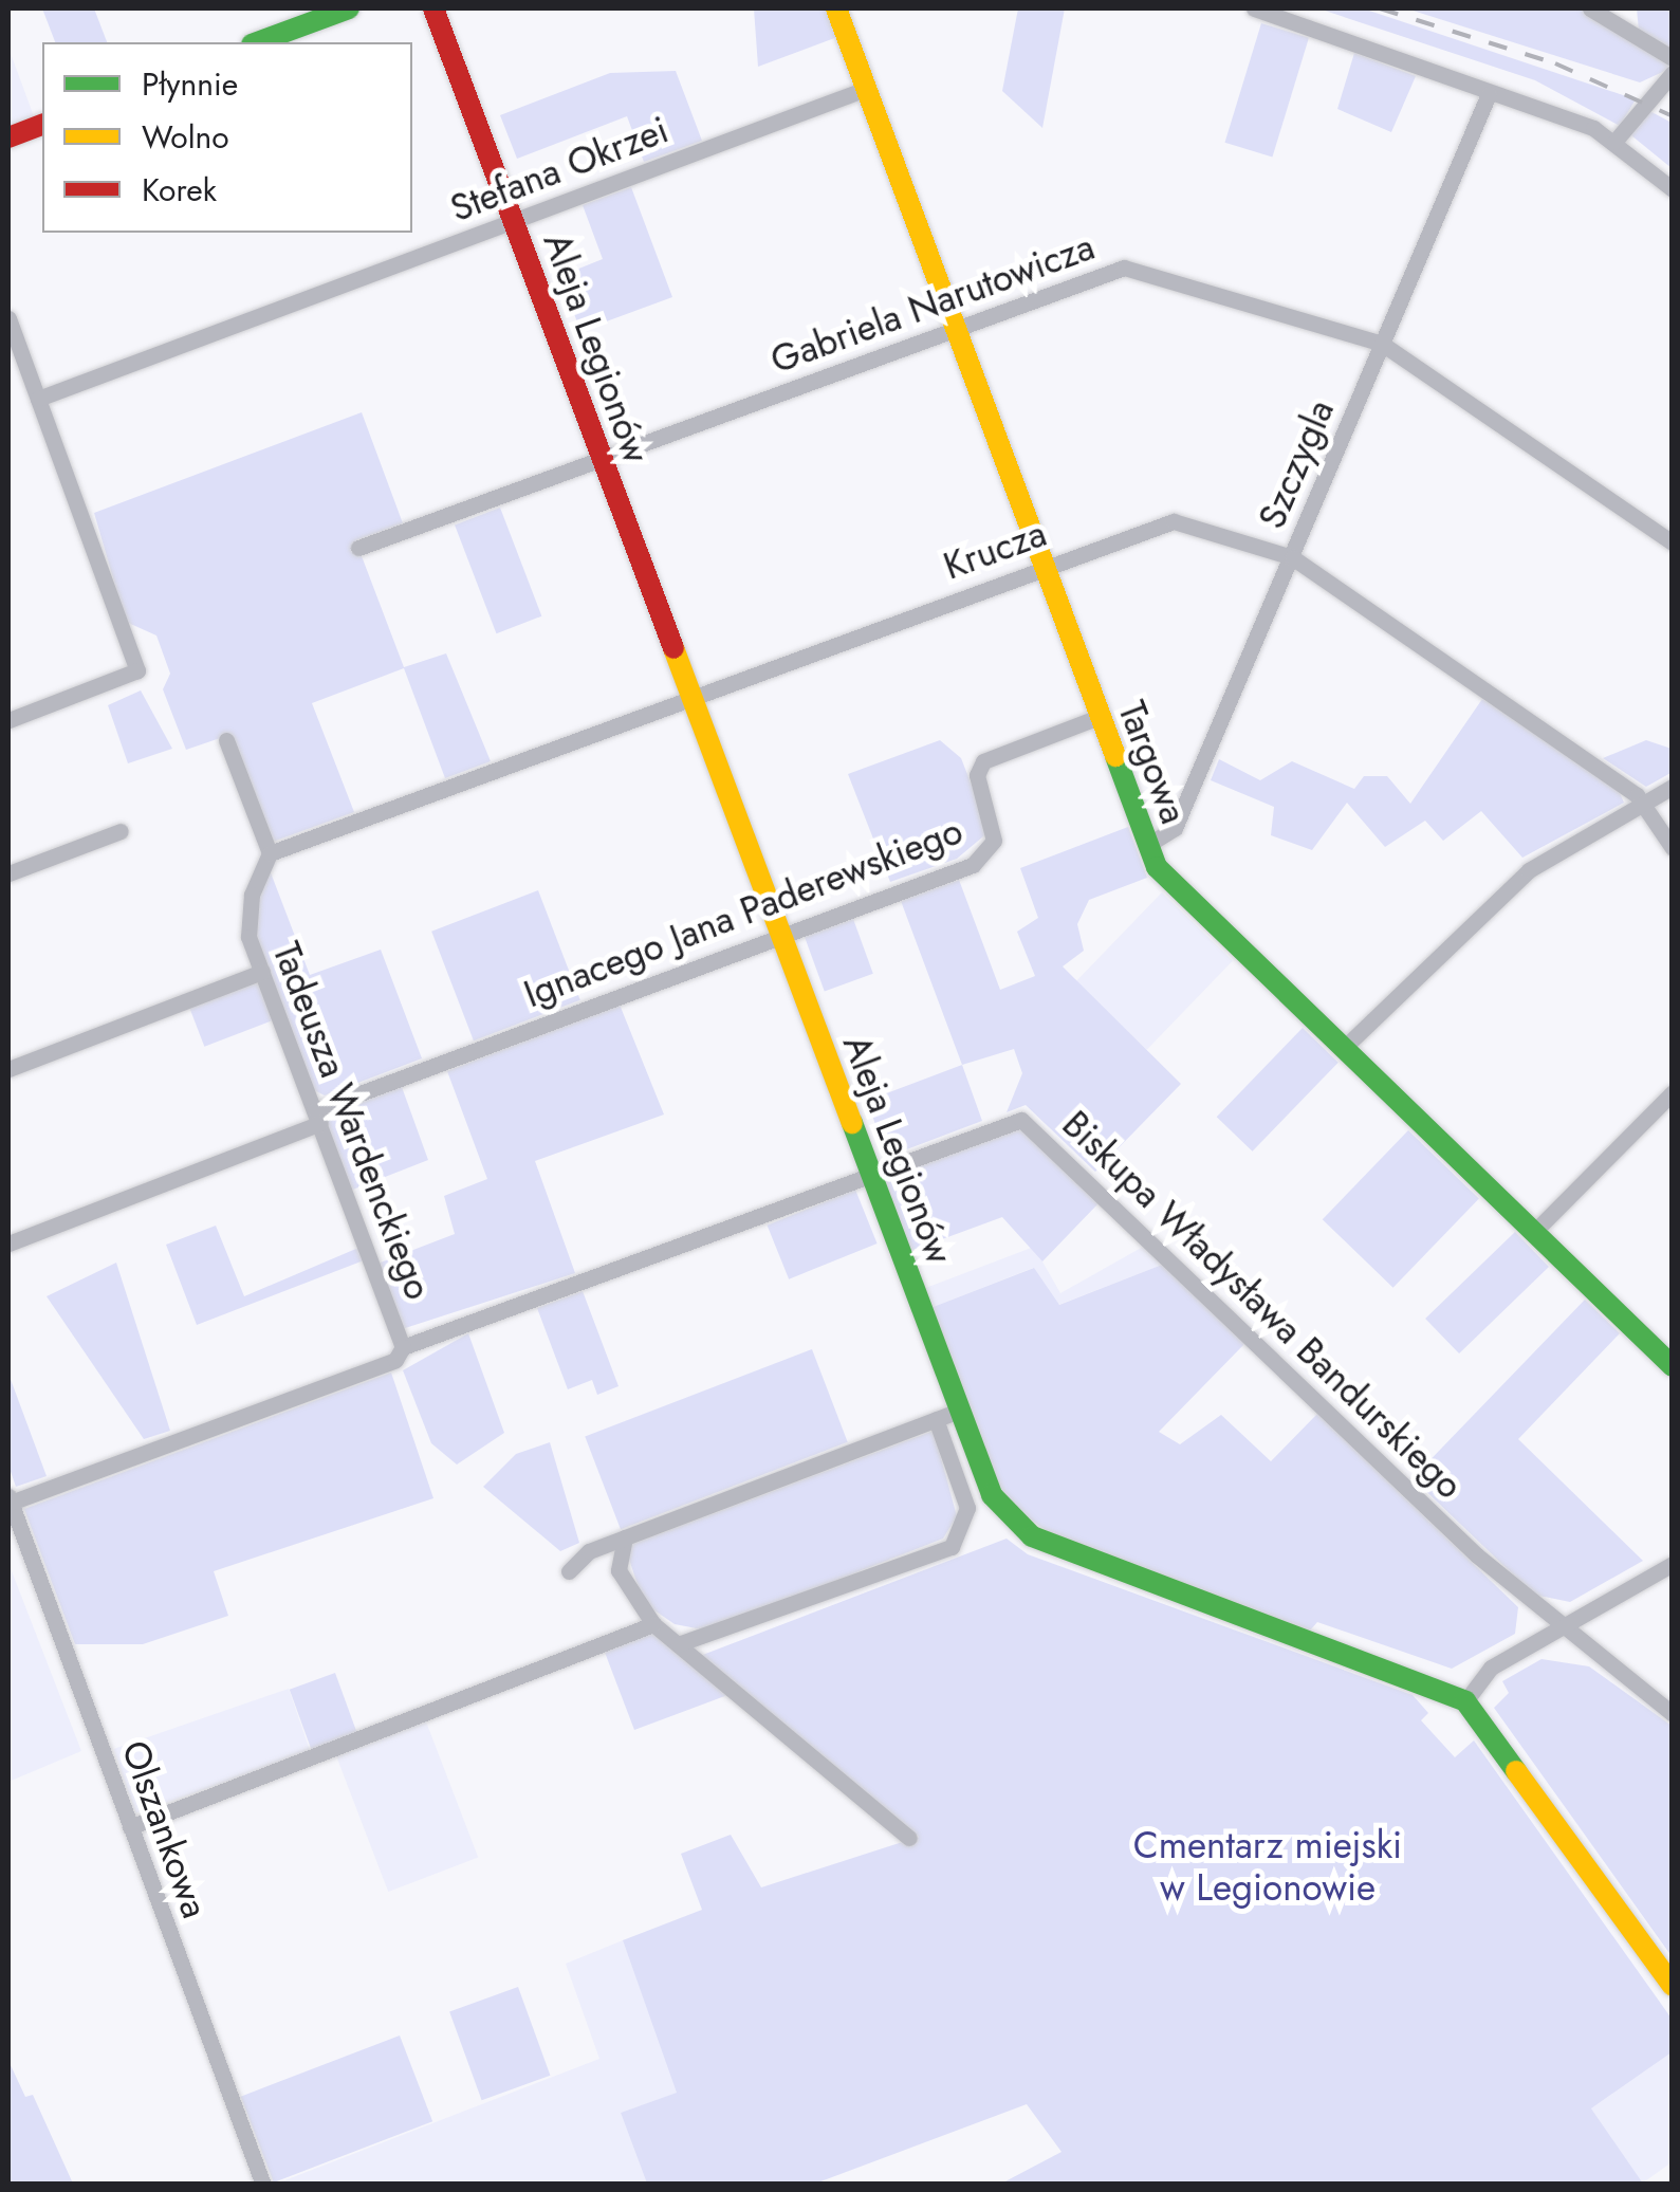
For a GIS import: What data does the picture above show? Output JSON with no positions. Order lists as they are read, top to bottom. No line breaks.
{"streets":{"street":["Stefana Okrzei","Gabriela Narutowicza","Aleja Legionów","Szczygla","Krucza","Targowa","Ignacego Jana Paderewskiego","Tadeusza Wardenckiego","Biskupa Władysława Bandurskiego","Olszankowa"]},"crossings":[["Stefana Okrzei","Aleja Legionów"],["Stefana Okrzei","Targowa"],["Gabriela Narutowicza","Aleja Legionów"],["Gabriela Narutowicza","Szczygla"],["Gabriela Narutowicza","Targowa"],["Aleja Legionów","Krucza"],["Aleja Legionów","Ignacego Jana Paderewskiego"],["Aleja Legionów","Biskupa Władysława Bandurskiego"],["Szczygla","Krucza"],["Szczygla","Targowa"],["Krucza","Targowa"],["Krucza","Tadeusza Wardenckiego"],["Targowa","Ignacego Jana Paderewskiego"],["Ignacego Jana Paderewskiego","Tadeusza Wardenckiego"],["Tadeusza Wardenckiego","Biskupa Władysława Bandurskiego"],["Biskupa Władysława Bandurskiego","Olszankowa"]],"parks":["Cmentarz miejski w Legionowie"],"legend":["Płynnie","Wolno","Korek"]}
